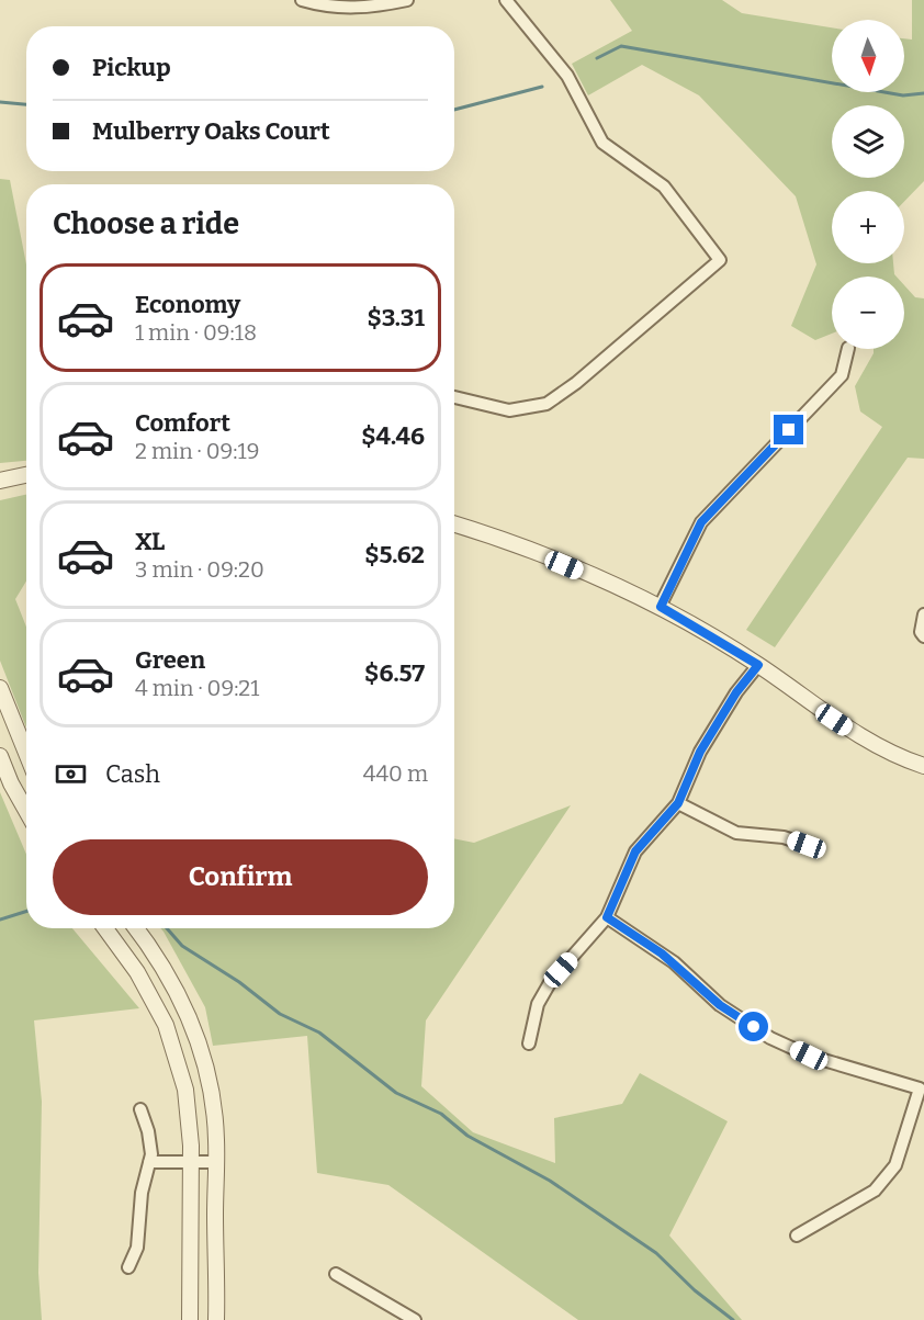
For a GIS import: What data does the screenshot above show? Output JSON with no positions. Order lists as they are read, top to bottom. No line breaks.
{"north":"bottom","page":{"map_buttons":["+","−"],"banner":["Pickup","Mulberry Oaks Court"],"heading":"Choose a ride","list":[{"name":"Economy","note":"1 min · 09:18","value":"$3.31"},{"name":"Comfort","note":"2 min · 09:19","value":"$4.46"},{"name":"XL","note":"3 min · 09:20","value":"$5.62"},{"name":"Green","note":"4 min · 09:21","value":"$6.57"}],"pay":["Cash","440 m"],"buttons":"Confirm"}}
